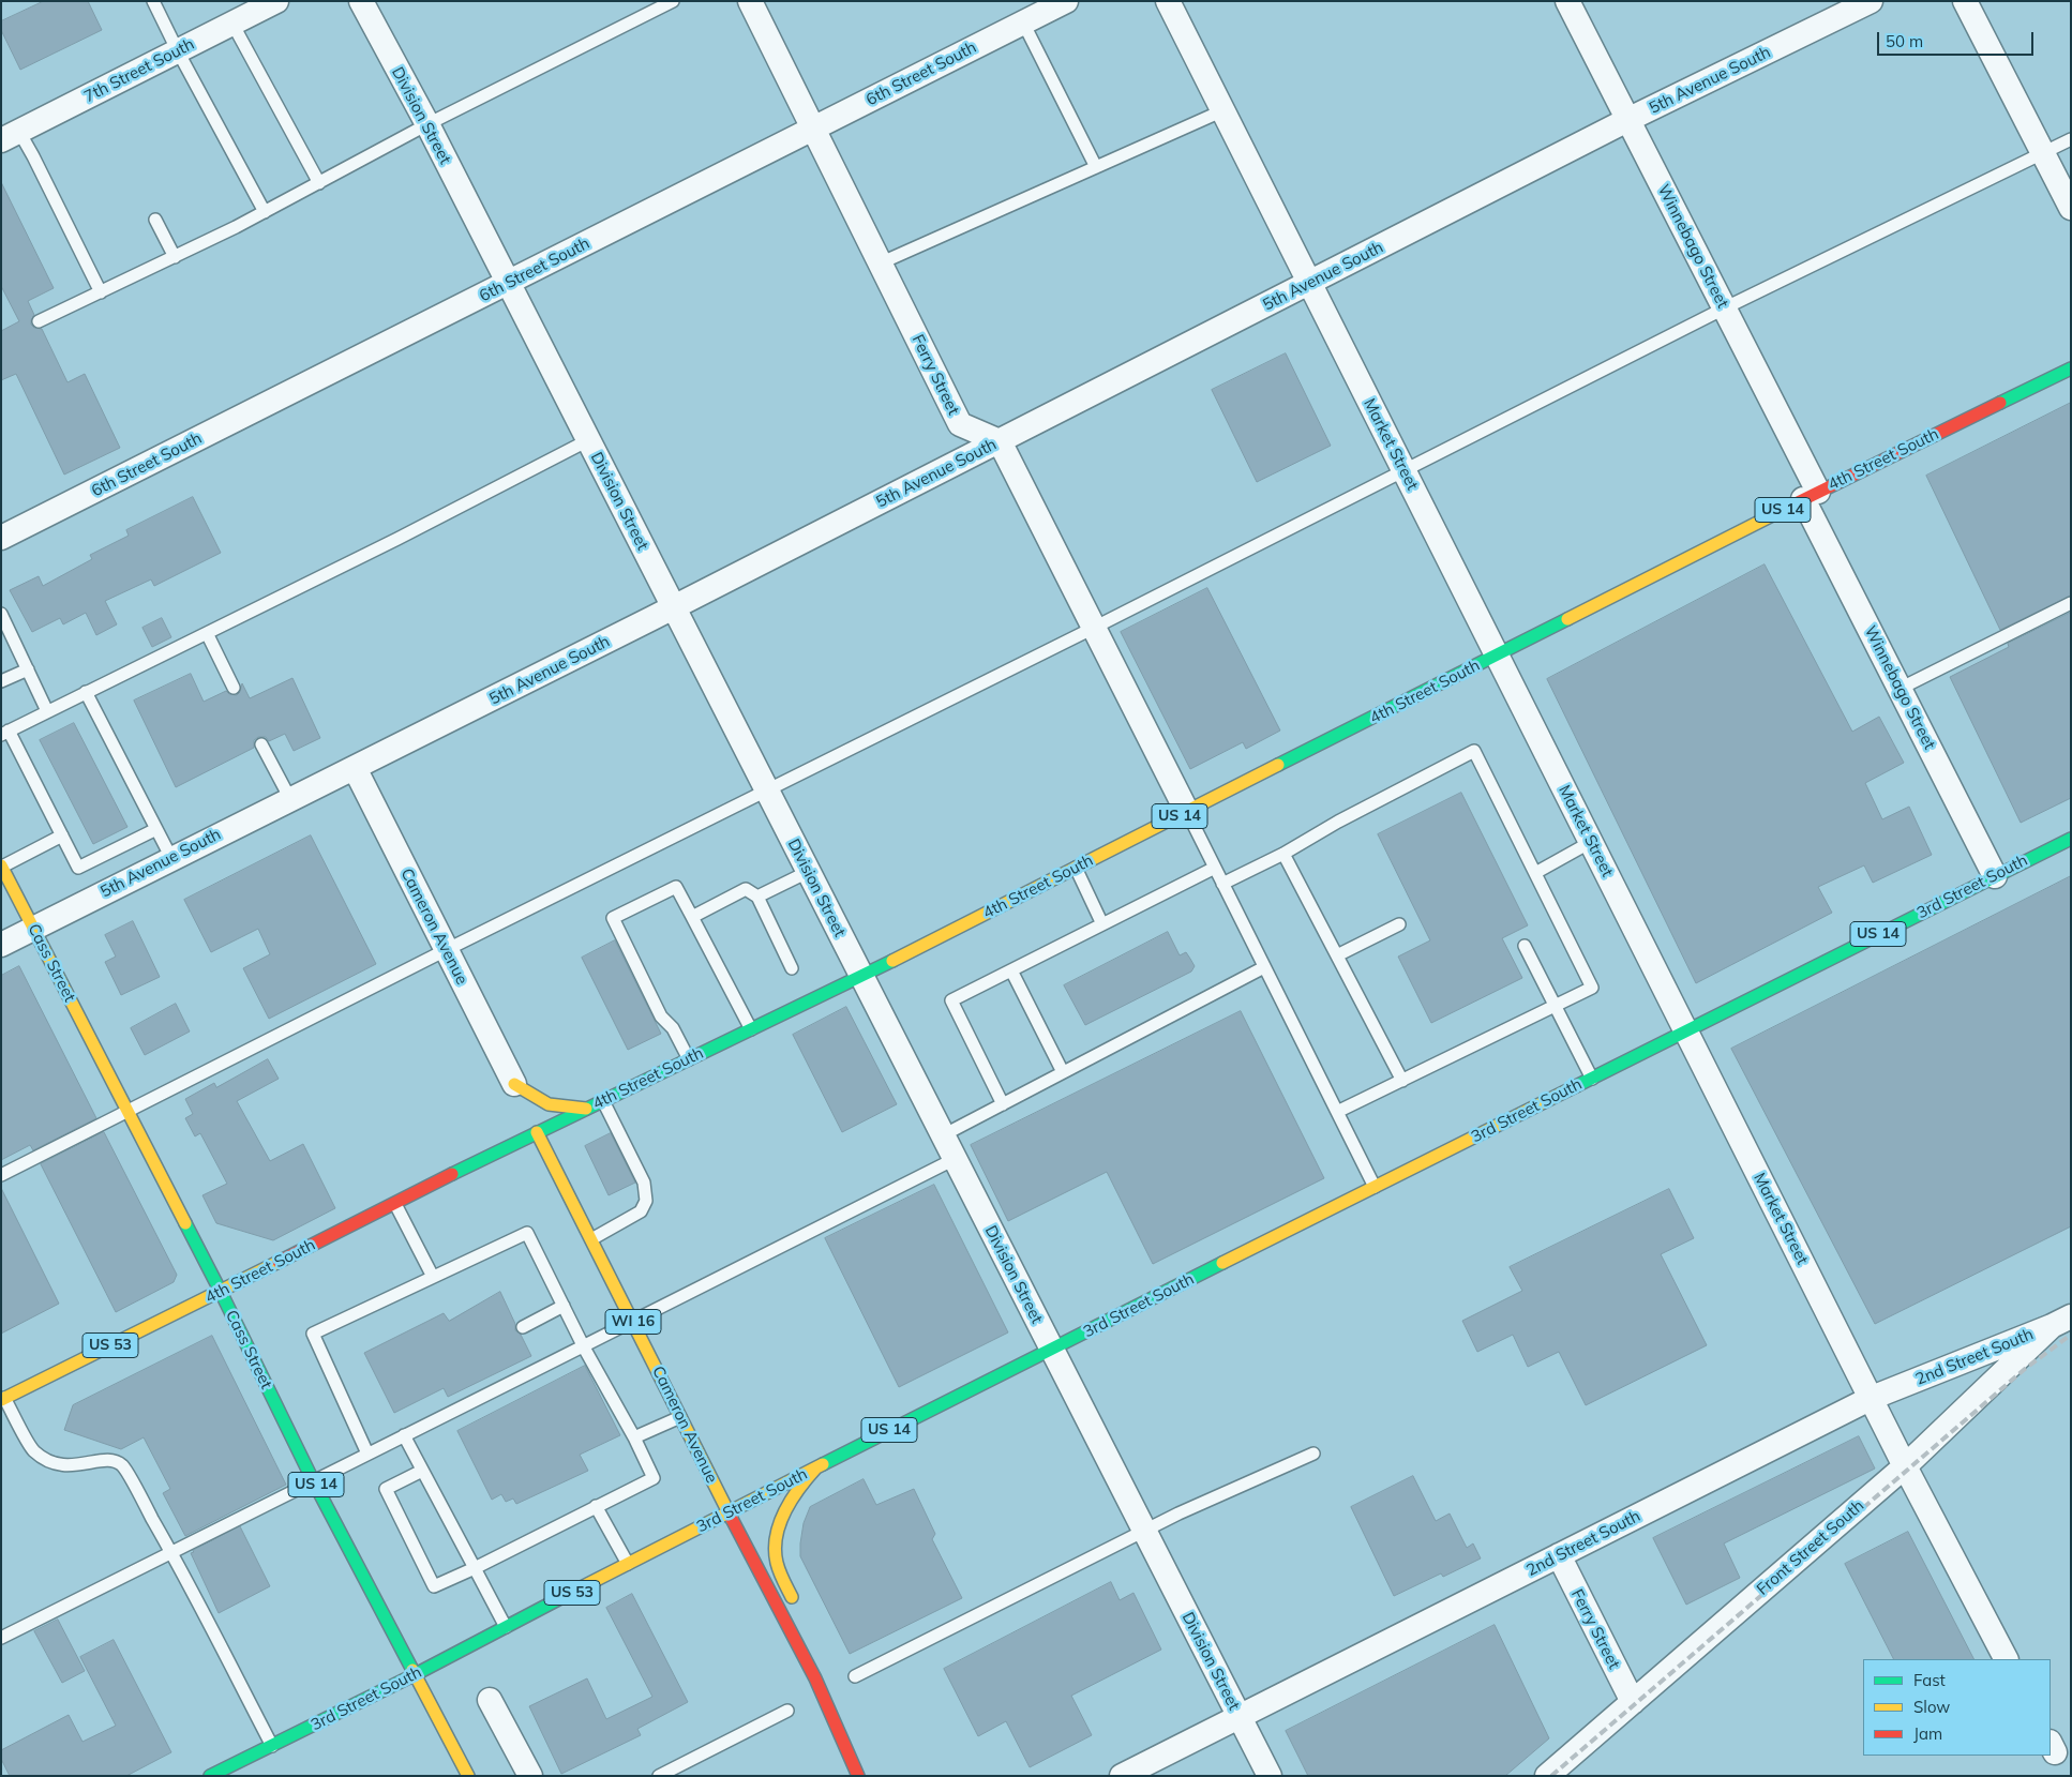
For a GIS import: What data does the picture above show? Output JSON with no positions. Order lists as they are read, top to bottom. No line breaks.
{"streets":{"main road":["4th Street South","US 14","3rd Street South","Cameron Avenue","Cass Street","WI 16","US 53"],"street":["7th Street South","6th Street South","5th Avenue South","Division Street","Winnebago Street","Ferry Street","Market Street","2nd Street South","Front Street South"]},"crossings":[["6th Street South","Division Street"],["6th Street South","Ferry Street"],["5th Avenue South","Division Street"],["5th Avenue South","Winnebago Street"],["5th Avenue South","Ferry Street"],["5th Avenue South","Market Street"],["5th Avenue South","Cameron Avenue"],["5th Avenue South","Cass Street"],["Division Street","4th Street South"],["Division Street","3rd Street South"],["Division Street","2nd Street South"],["Winnebago Street","4th Street South"],["Winnebago Street","3rd Street South"],["Ferry Street","2nd Street South"],["Ferry Street","Front Street South"],["Market Street","4th Street South"],["Market Street","3rd Street South"],["Market Street","2nd Street South"],["Market Street","Front Street South"],["4th Street South","Cameron Avenue"],["4th Street South","Cass Street"],["3rd Street South","Cameron Avenue"],["3rd Street South","Cass Street"],["2nd Street South","Front Street South"]],"legend":["Fast","Slow","Jam"],"scale_bar":"50 m"}
